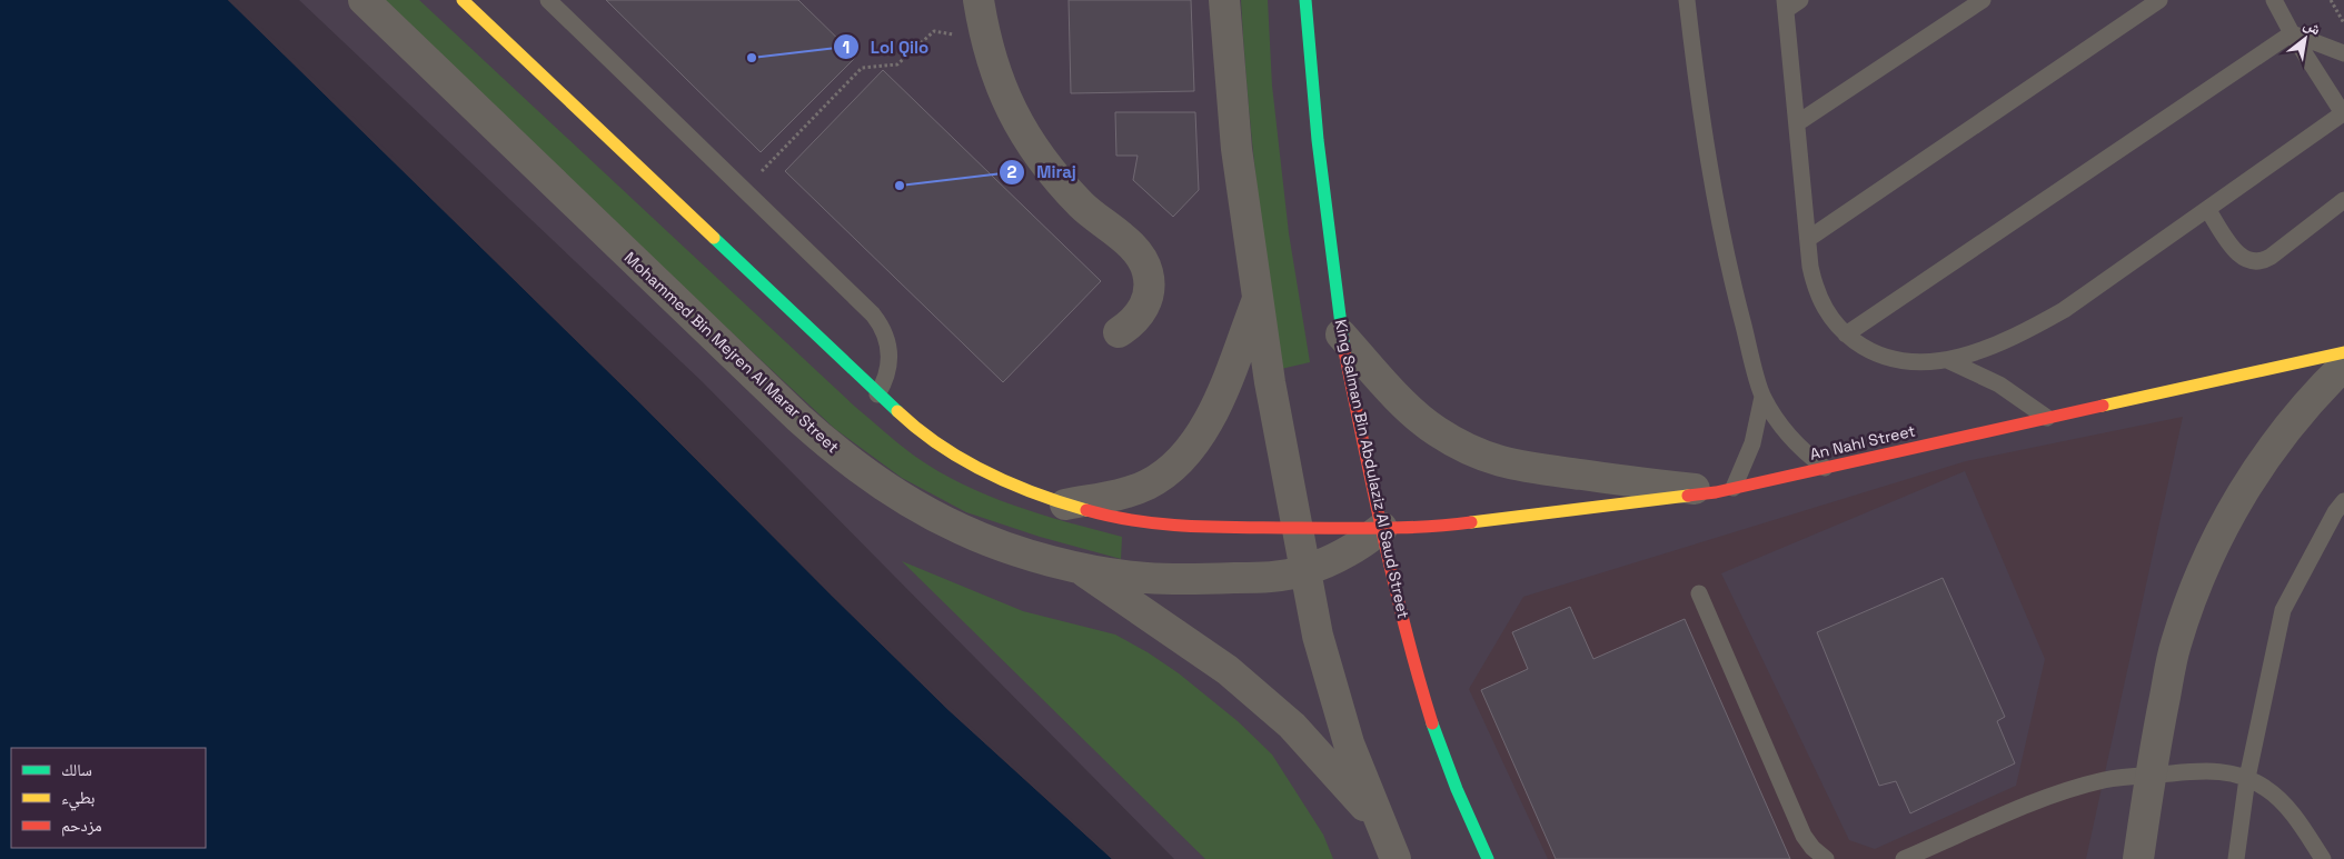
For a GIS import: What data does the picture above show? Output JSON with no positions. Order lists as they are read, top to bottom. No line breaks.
{"streets":{"street":["Mohammed Bin Mejren Al Marar Street","An Nahl Street","King Salman Bin Abdulaziz Al Saud Street"]},"crossings":[["Mohammed Bin Mejren Al Marar Street","An Nahl Street"],["Mohammed Bin Mejren Al Marar Street","King Salman Bin Abdulaziz Al Saud Street"],["An Nahl Street","King Salman Bin Abdulaziz Al Saud Street"]],"places":["Lol Qilo","Miraj"],"legend":["سالك","بطيء","مزدحم"],"north":"top right"}
